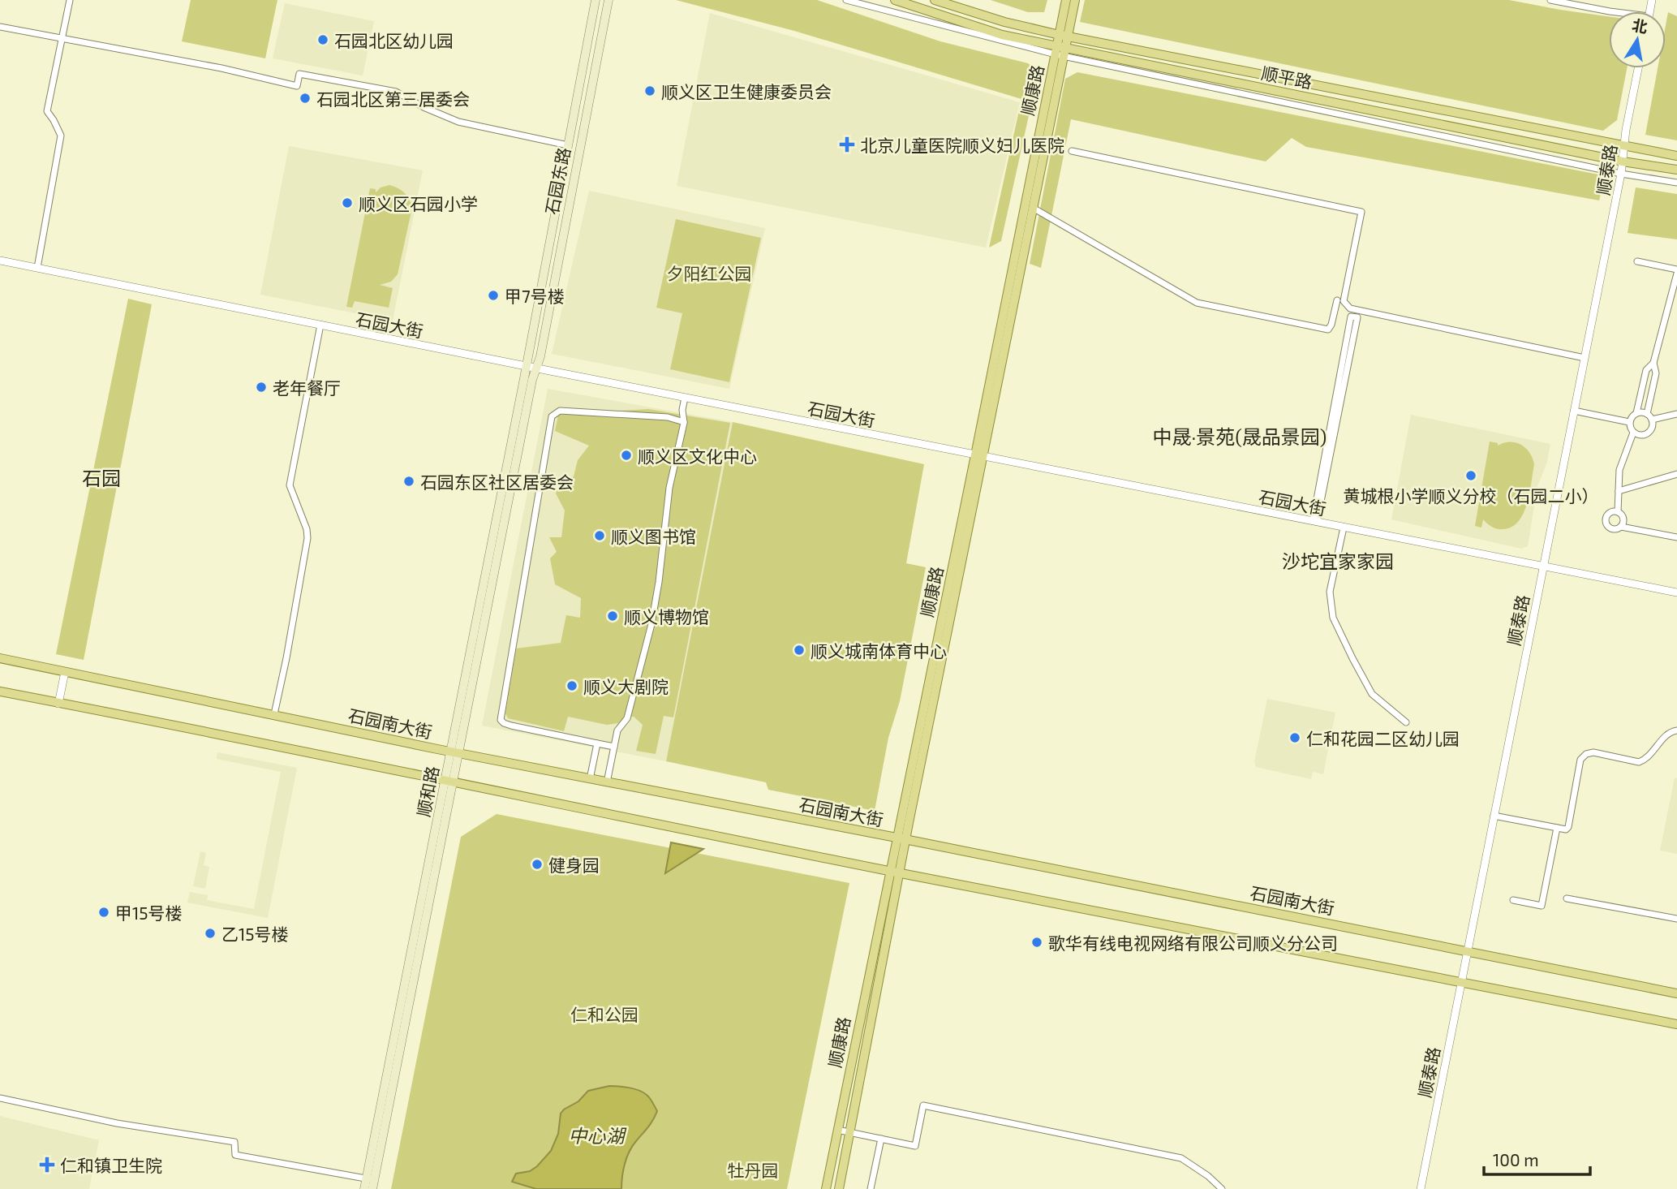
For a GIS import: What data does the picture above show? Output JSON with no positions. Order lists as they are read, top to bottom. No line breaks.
{"streets":{"main road":["顺平路","顺康路","石园东路","石园南大街","顺和路"],"street":["顺泰路","石园大街"]},"crossings":[["顺平路","顺康路"],["顺平路","顺泰路"],["顺康路","石园大街"],["顺康路","石园南大街"],["顺泰路","石园大街"],["顺泰路","石园南大街"],["石园东路","石园大街"],["石园东路","顺和路"],["石园大街","顺和路"],["石园南大街","顺和路"]],"districts":["中晟·景苑(晟品景园)","石园","沙坨宜家家园"],"water":["中心湖"],"parks":["夕阳红公园","仁和公园","牡丹园"],"places":{"other":["石园北区幼儿园","顺义区卫生健康委员会","石园北区第三居委会","顺义区石园小学","甲7号楼","老年餐厅","顺义区文化中心","黄城根小学顺义分校（石园二小）","石园东区社区居委会","顺义图书馆","顺义博物馆","顺义城南体育中心","顺义大剧院","仁和花园二区幼儿园","健身园","甲15号楼","乙15号楼","歌华有线电视网络有限公司顺义分公司"],"health":["北京儿童医院顺义妇儿医院","仁和镇卫生院"]},"scale_bar":"100 m","north":"top"}
